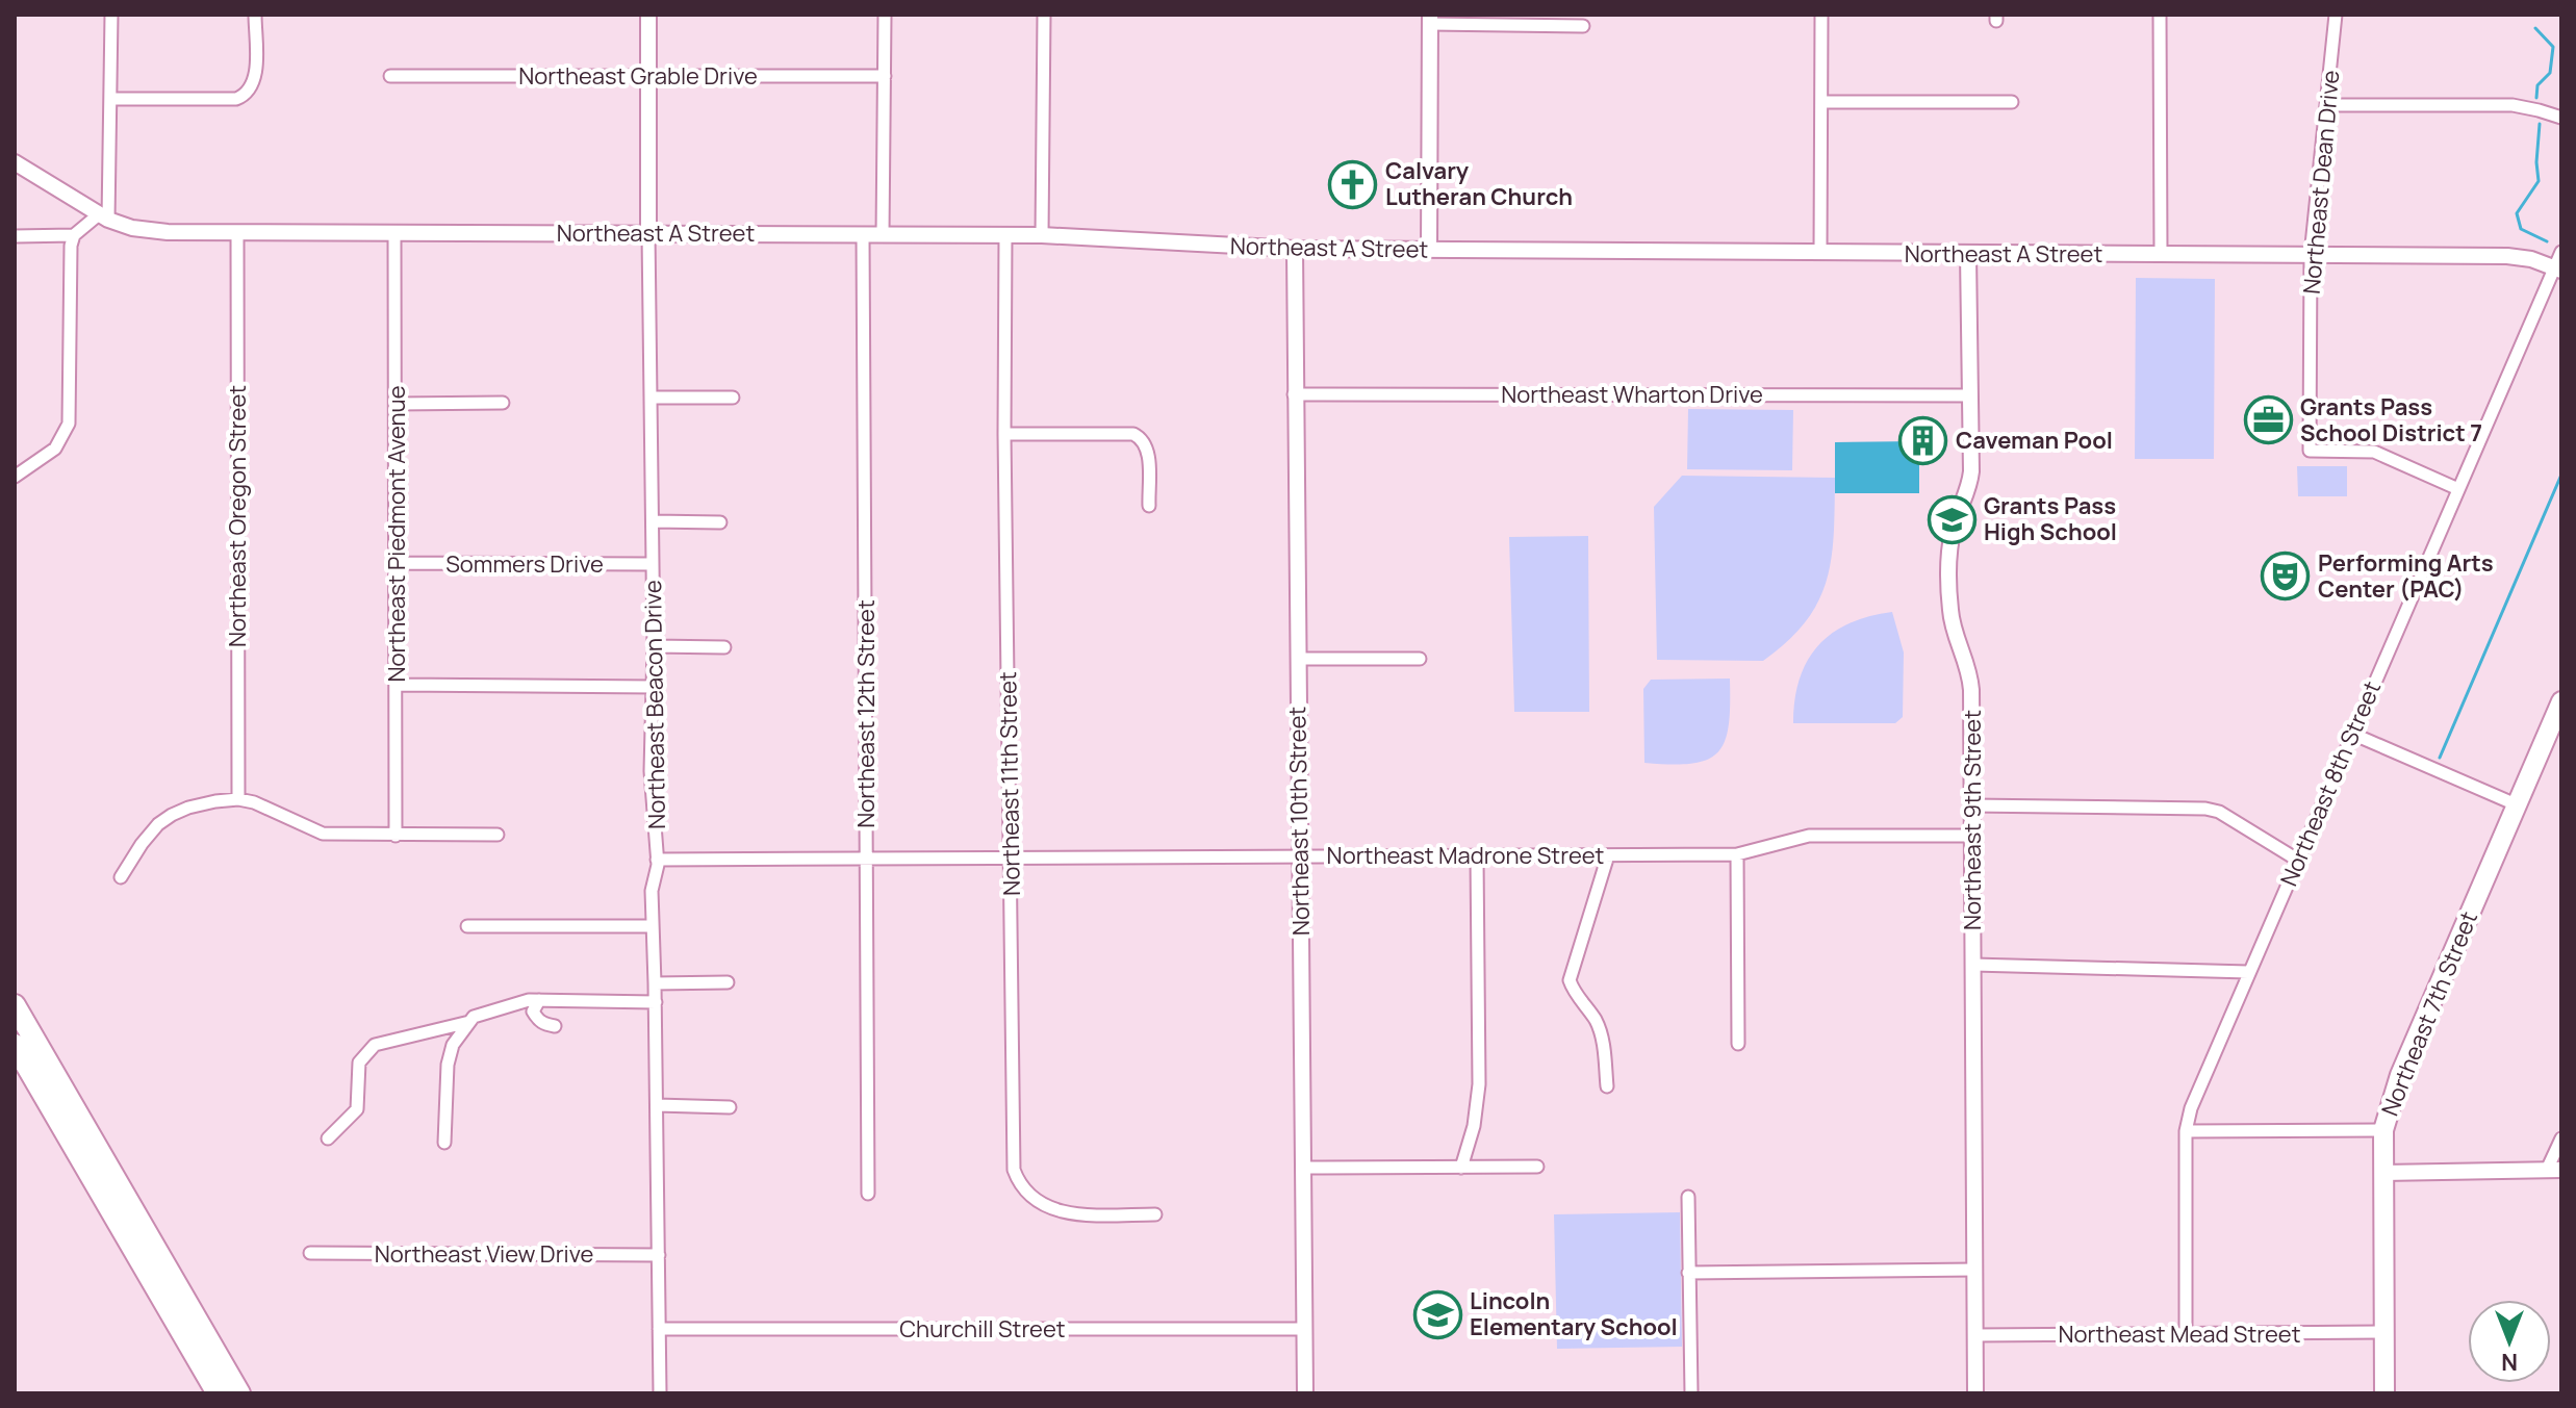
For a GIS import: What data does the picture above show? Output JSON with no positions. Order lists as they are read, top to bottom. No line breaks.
{"streets":{"highway":["Northeast 7th Street"],"street":["Northeast Grable Drive","Northeast Dean Drive","Northeast A Street","Northeast Wharton Drive","Northeast Oregon Street","Northeast Piedmont Avenue","Sommers Drive","Northeast Beacon Drive","Northeast 12th Street","Northeast 11th Street","Northeast 8th Street","Northeast 9th Street","Northeast 10th Street","Northeast Madrone Street","Northeast View Drive","Churchill Street","Northeast Mead Street"]},"crossings":[["Northeast Grable Drive","Northeast Beacon Drive"],["Northeast Dean Drive","Northeast A Street"],["Northeast Dean Drive","Northeast 8th Street"],["Northeast A Street","Northeast Oregon Street"],["Northeast A Street","Northeast Piedmont Avenue"],["Northeast A Street","Northeast Beacon Drive"],["Northeast A Street","Northeast 12th Street"],["Northeast A Street","Northeast 11th Street"],["Northeast A Street","Northeast 8th Street"],["Northeast A Street","Northeast 9th Street"],["Northeast A Street","Northeast 10th Street"],["Northeast Wharton Drive","Northeast 9th Street"],["Northeast Wharton Drive","Northeast 10th Street"],["Northeast Piedmont Avenue","Sommers Drive"],["Sommers Drive","Northeast Beacon Drive"],["Northeast Beacon Drive","Northeast Madrone Street"],["Northeast Beacon Drive","Northeast View Drive"],["Northeast Beacon Drive","Churchill Street"],["Northeast 12th Street","Northeast Madrone Street"],["Northeast 11th Street","Northeast Madrone Street"],["Northeast 8th Street","Northeast Mead Street"],["Northeast 9th Street","Northeast Madrone Street"],["Northeast 9th Street","Northeast Mead Street"],["Northeast 10th Street","Northeast Madrone Street"],["Northeast 10th Street","Churchill Street"],["Northeast 7th Street","Northeast Mead Street"]],"places":{"church":["Calvary Lutheran Church"],"office":["Grants Pass School District 7"],"building":["Caveman Pool"],"school or university":["Grants Pass High School","Lincoln Elementary School"],"theatre":["Performing Arts Center (PAC)"]},"north":"bottom"}
